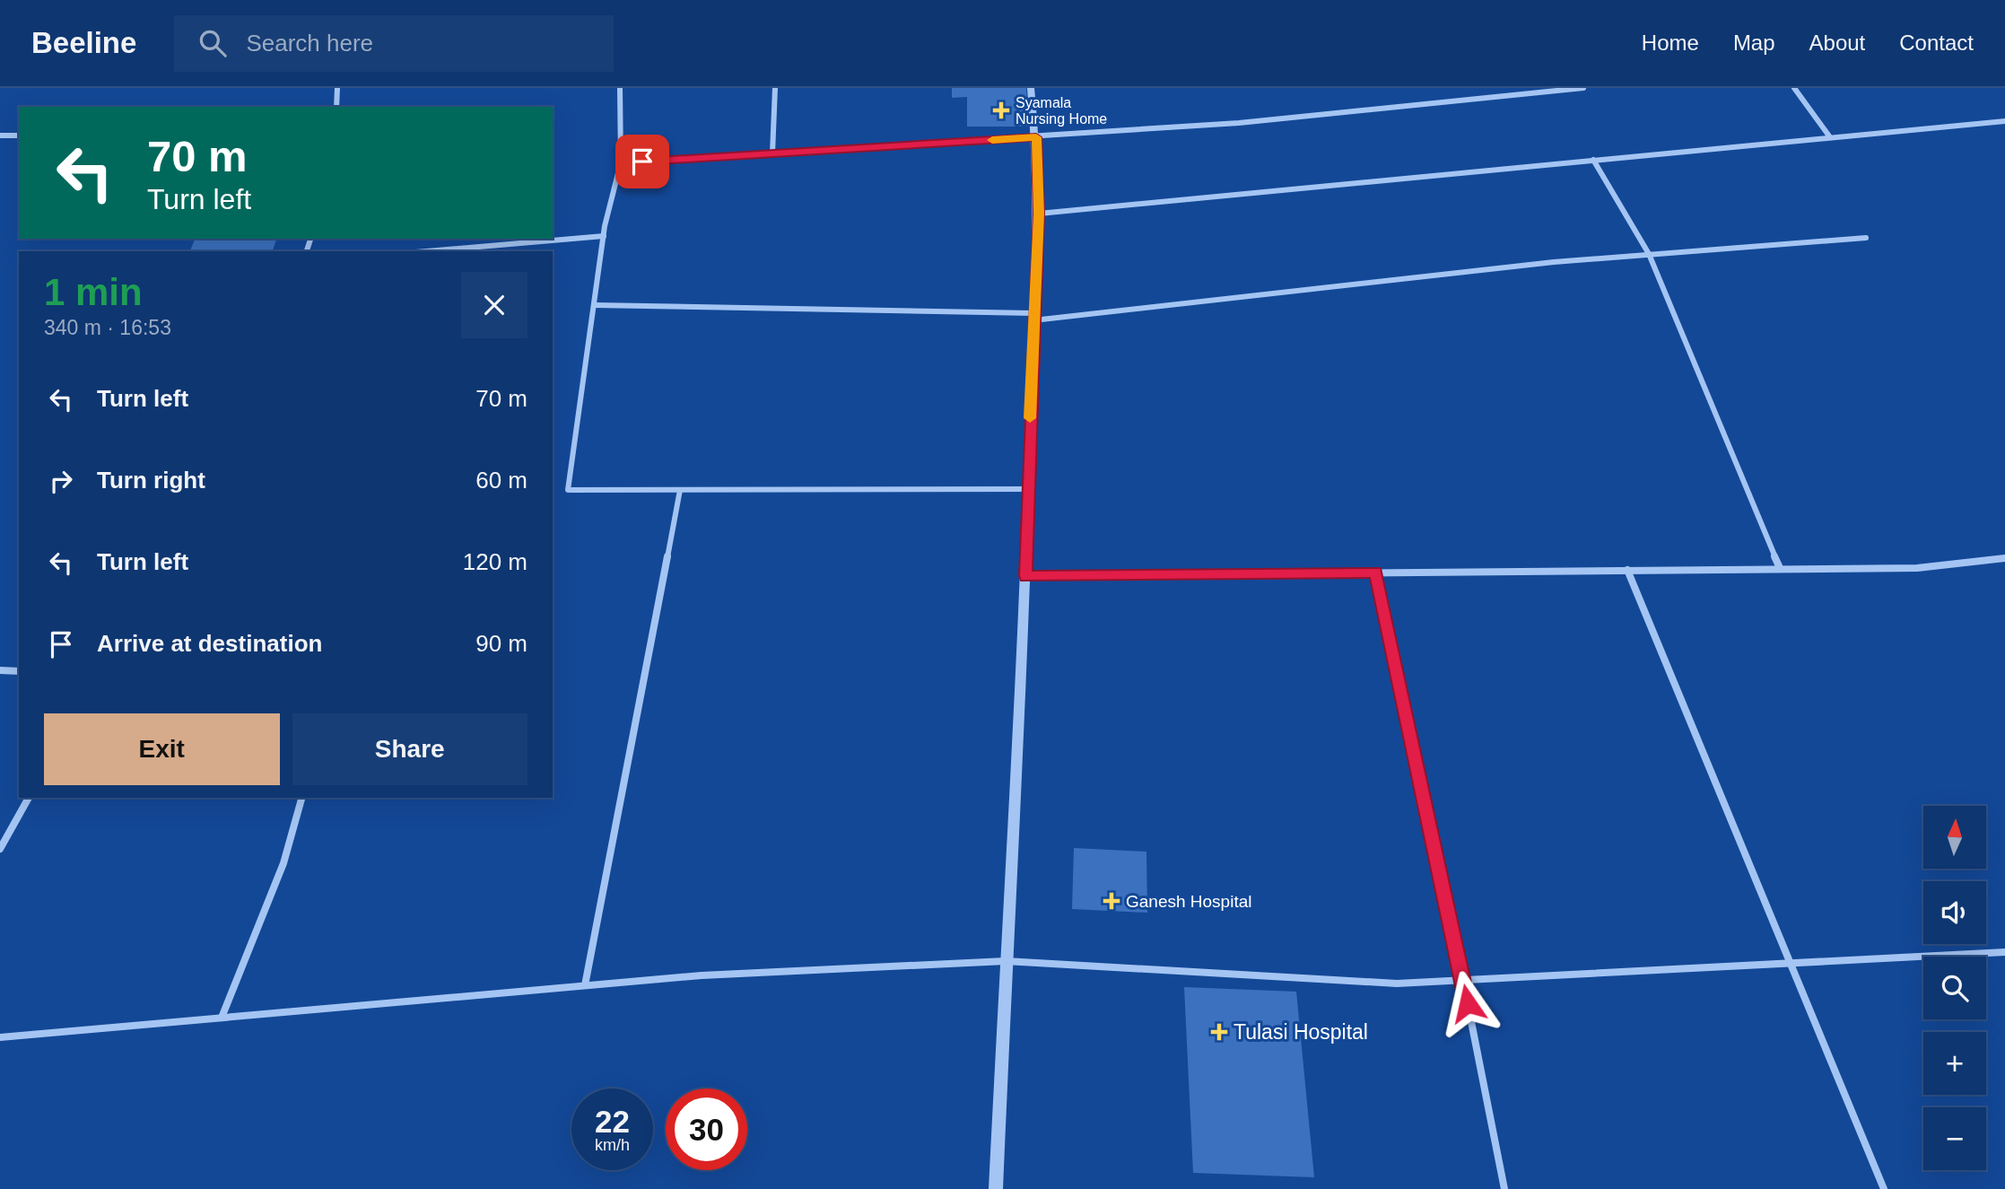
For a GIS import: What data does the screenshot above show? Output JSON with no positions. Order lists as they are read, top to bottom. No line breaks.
{"places":{"health":["Syamala Nursing Home","Ganesh Hospital","Tulasi Hospital"]},"north":"top","page":{"header":"Beeline","search":"Search here","nav":["Home","Map","About","Contact"],"turn":["70 m","Turn left"],"heading":["1 min","340 m · 16:53"],"list":[{"name":"Turn left","value":"70 m"},{"name":"Turn right","value":"60 m"},{"name":"Turn left","value":"120 m"},{"name":"Arrive at destination","value":"90 m"}],"buttons":["Exit","Share"],"map_buttons":["+","−"],"speed":"22 km/h","limit":"30"}}
